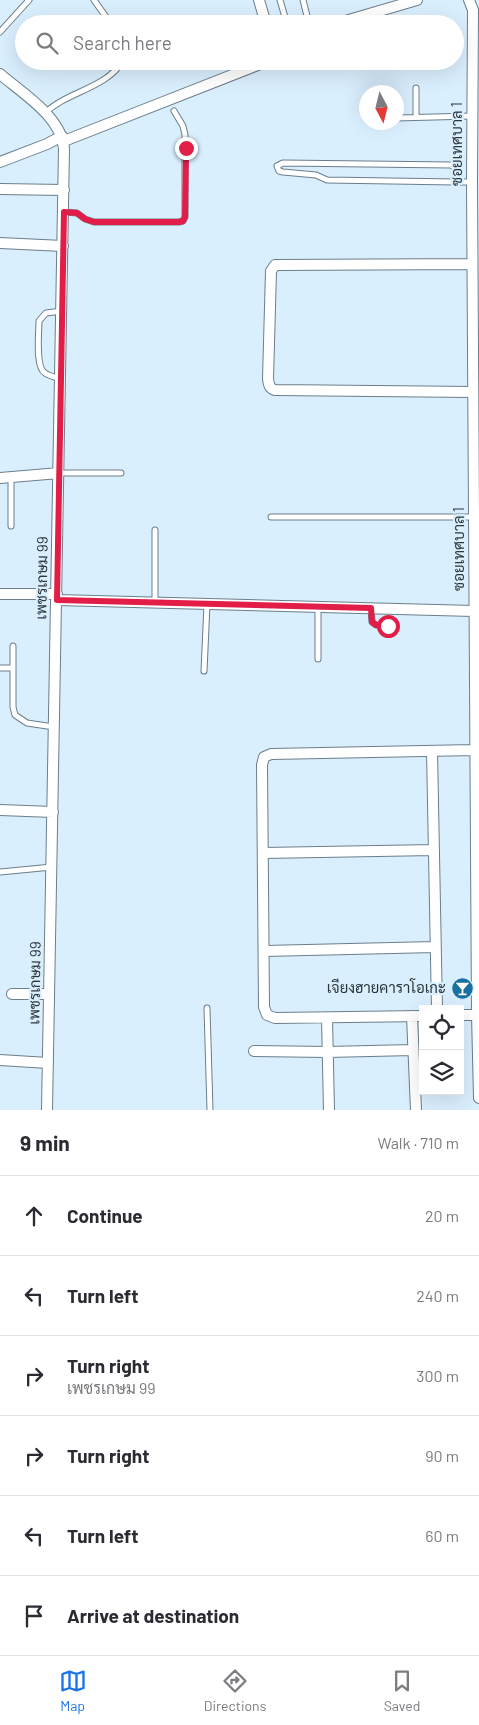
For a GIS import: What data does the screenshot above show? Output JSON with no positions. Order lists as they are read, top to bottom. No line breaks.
{"streets":{"street":["ซอยเทศบาล 1","เพชรเกษม 99"]},"places":{"bar":["เจียงฮายคาราโอเกะ"]},"north":"bottom","page":{"search":"Search here","heading":["9 min","Walk · 710 m"],"list":[["Continue","20 m"],["Turn left","240 m"],["Turn right","เพชรเกษม 99","300 m"],["Turn right","90 m"],["Turn left","60 m"],"Arrive at destination"],"nav":["Map","Directions","Saved"]}}
